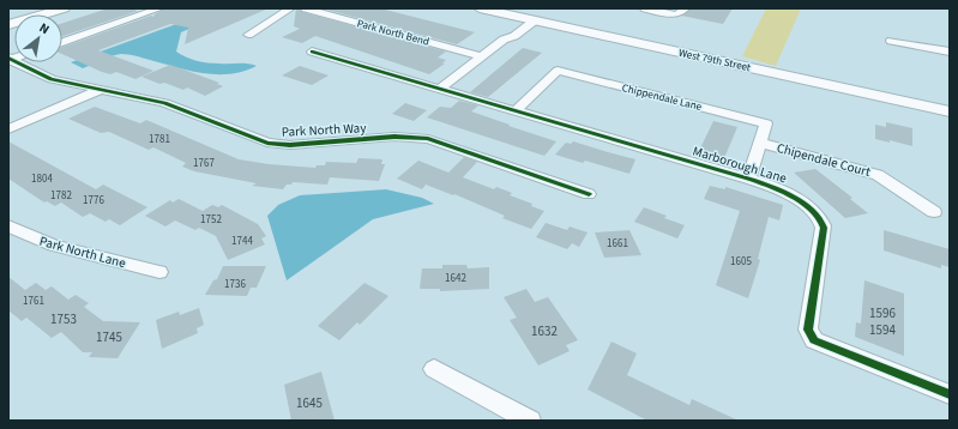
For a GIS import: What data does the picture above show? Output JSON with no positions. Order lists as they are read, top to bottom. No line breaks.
{"streets":{"main road":["West 79th Street"],"street":["Park North Bend","Chippendale Lane","Park North Way","Chipendale Court","Marborough Lane","Park North Lane"]},"crossings":[["Chippendale Lane","Chipendale Court"],["Chippendale Lane","Marborough Lane"]],"house_numbers":["1781","1767","1804","1782","1776","1752","1744","1661","1605","1642","1736","1761","1596","1753","1594","1632","1745","1645"],"north":"top right"}
